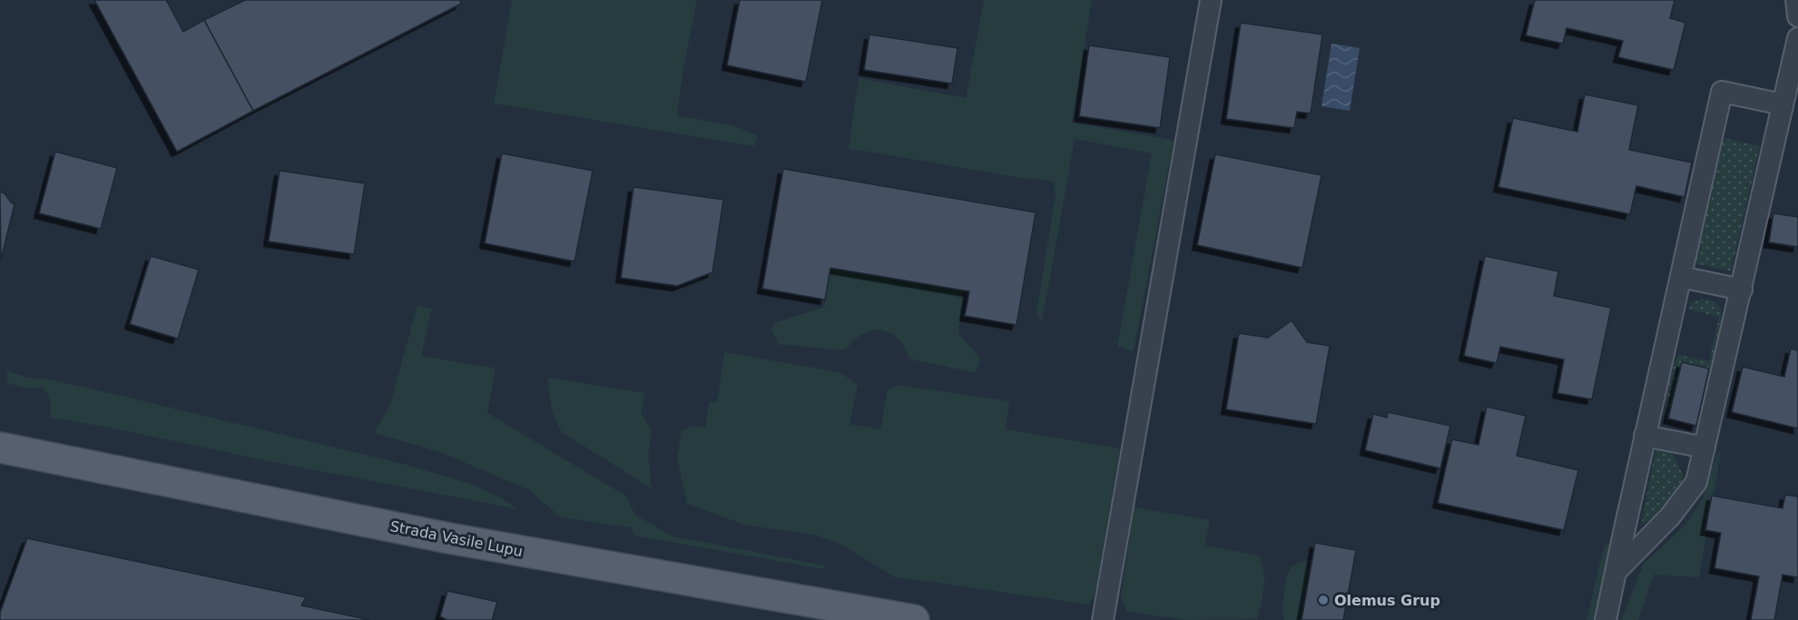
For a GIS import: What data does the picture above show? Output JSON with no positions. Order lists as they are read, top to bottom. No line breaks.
{"streets":{"main road":["Strada Vasile Lupu"]},"places":["Olemus Grup"]}
